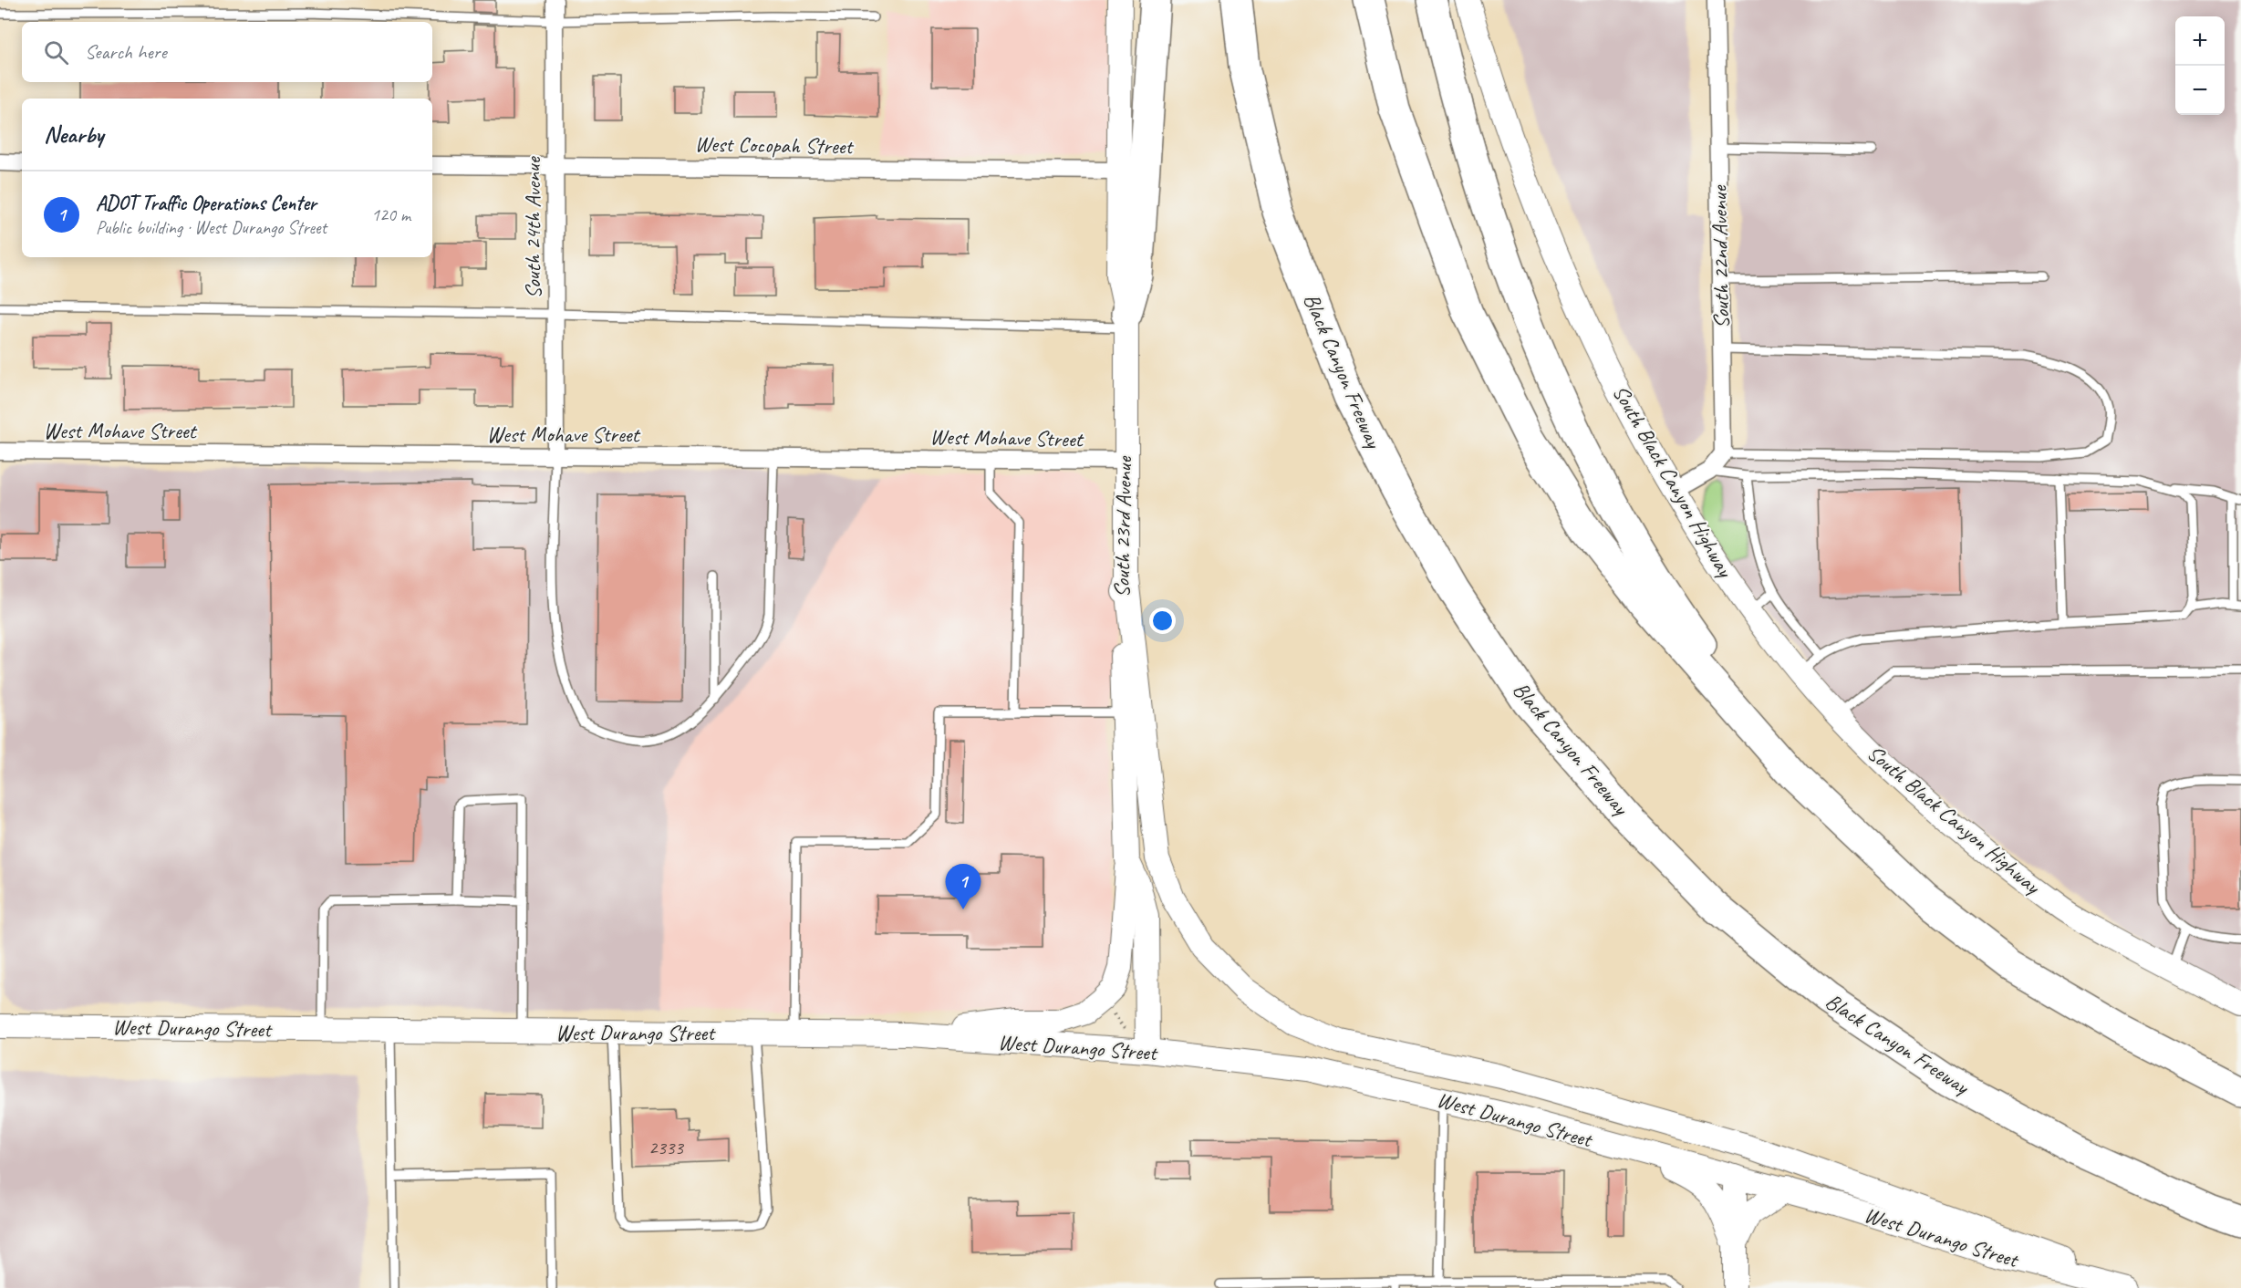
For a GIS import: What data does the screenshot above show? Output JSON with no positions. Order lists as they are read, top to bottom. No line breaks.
{"streets":{"highway":["Black Canyon Freeway"],"main road":["South Black Canyon Highway","South 23rd Avenue","West Durango Street"],"street":["West Cocopah Street","South 24th Avenue","South 22nd Avenue","West Mohave Street"]},"crossings":[["West Cocopah Street","South 24th Avenue"],["West Cocopah Street","South 23rd Avenue"],["South 24th Avenue","West Mohave Street"],["West Mohave Street","South 23rd Avenue"],["South 23rd Avenue","West Durango Street"]],"house_numbers":["2333"],"page":{"map_buttons":["+","−"],"search":"Search here","heading":"Nearby","list":[{"mark":"1","name":"ADOT Traffic Operations Center","note":"Public building · West Durango Street","value":"120 m"}],"pins":"1"}}
